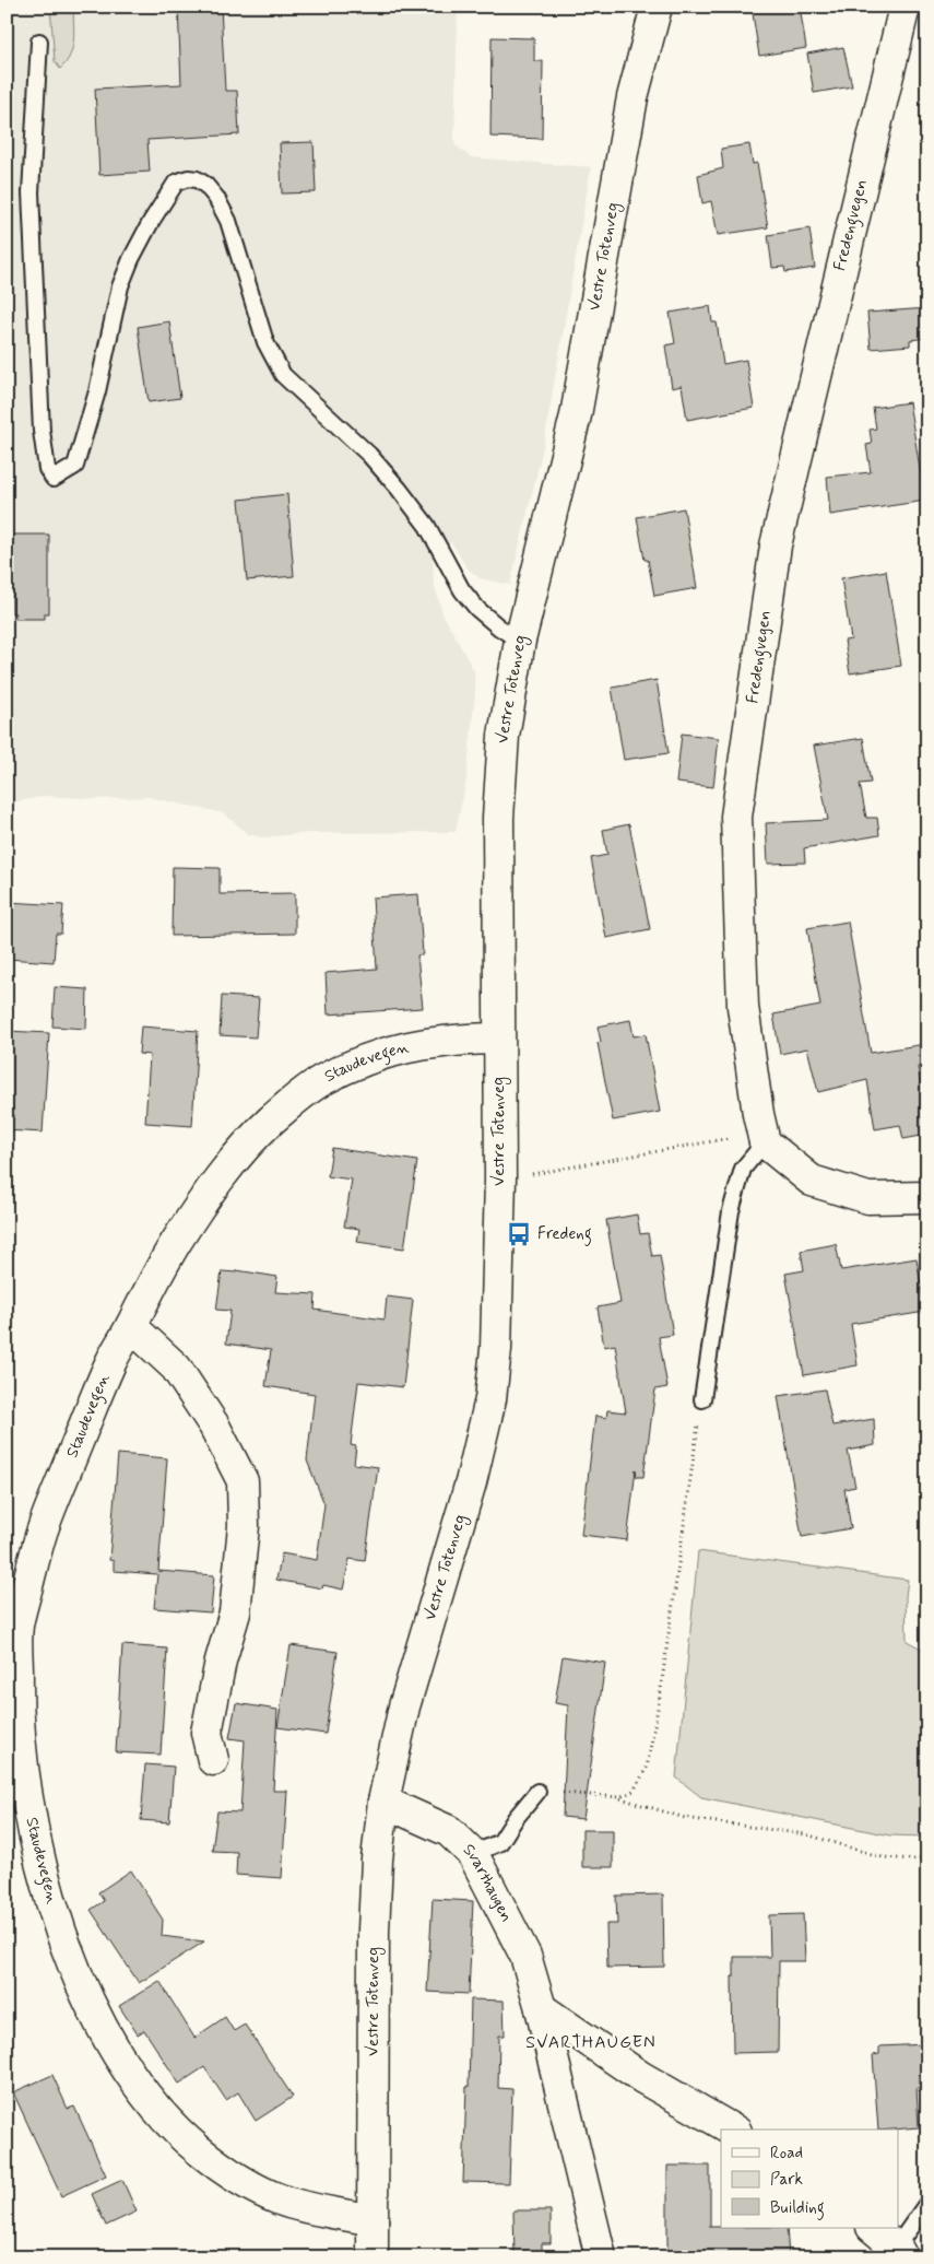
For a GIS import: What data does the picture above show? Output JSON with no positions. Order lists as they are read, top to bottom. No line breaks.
{"streets":{"street":["Fredengvegen","Vestre Totenveg","Staudevegen","Svarthaugen"]},"crossings":[["Vestre Totenveg","Staudevegen"],["Vestre Totenveg","Svarthaugen"]],"districts":["SVARTHAUGEN"],"places":{"bus stop":["Fredeng"]},"legend":["Road","Park","Building"]}
